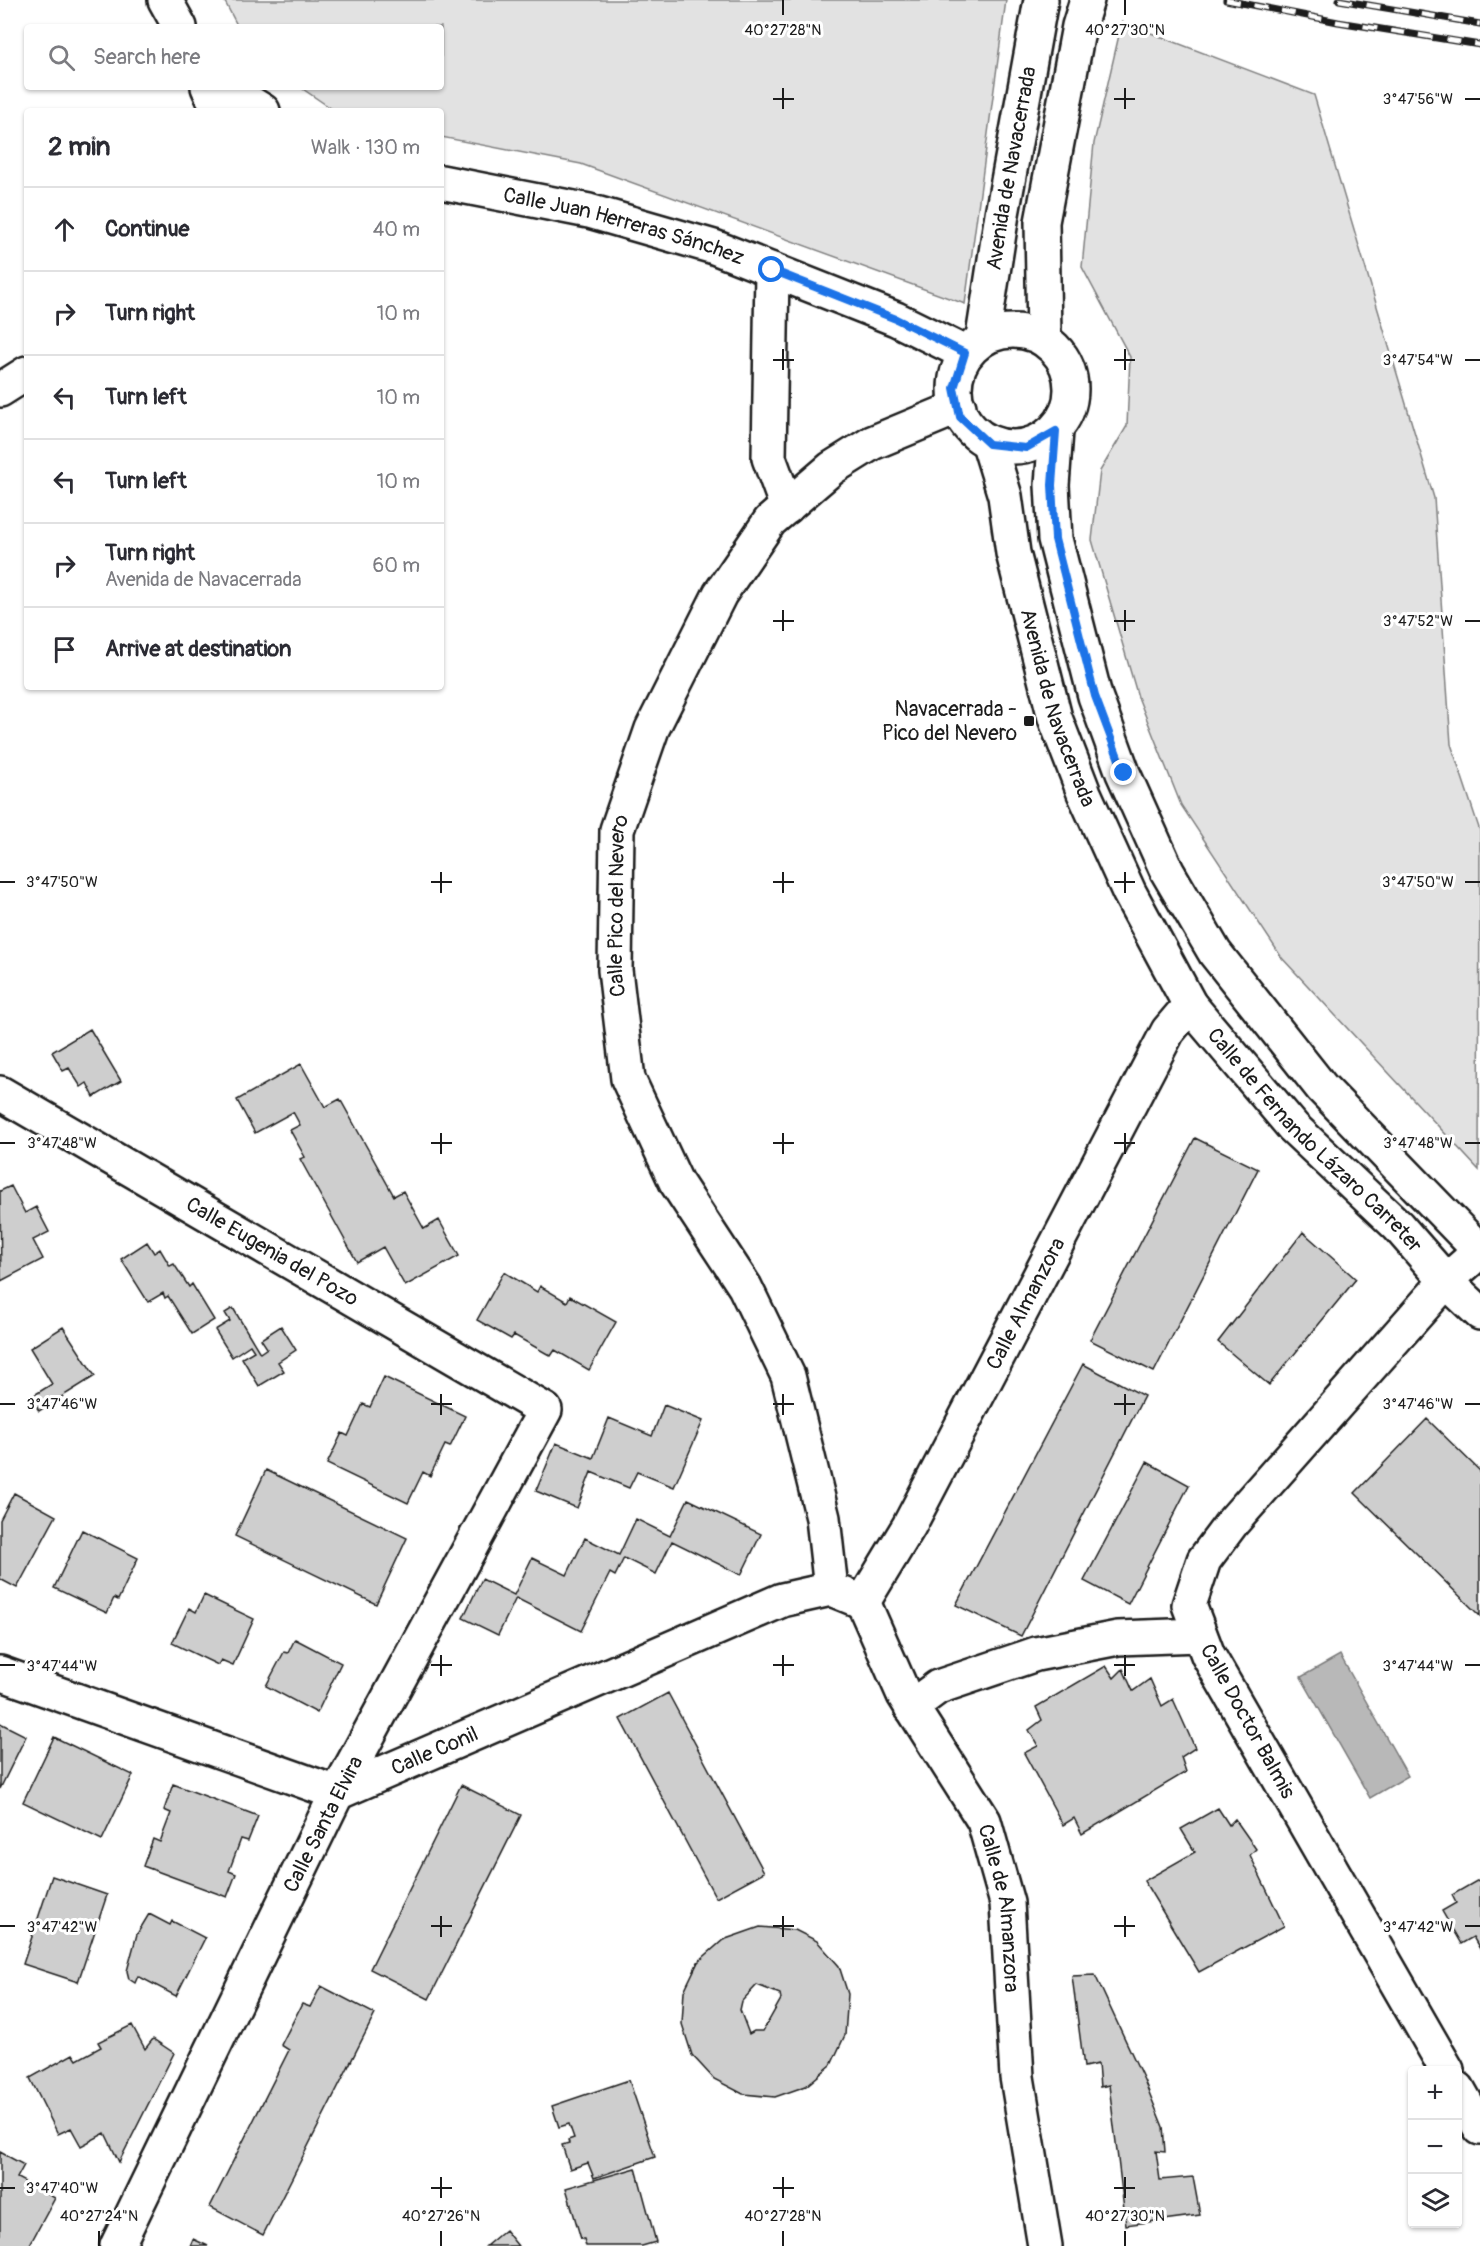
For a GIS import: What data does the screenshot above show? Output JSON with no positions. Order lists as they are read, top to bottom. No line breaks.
{"streets":{"street":["Avenida de Navacerrada","Calle Juan Herreras Sánchez","Calle Pico del Nevero","Calle de Fernando Lázaro Carreter","Calle Eugenia del Pozo","Calle Almanzora","Calle Doctor Balmis","Calle Conil","Calle Santa Elvira","Calle de Almanzora"]},"crossings":[["Avenida de Navacerrada","Calle Juan Herreras Sánchez"],["Avenida de Navacerrada","Calle Pico del Nevero"],["Avenida de Navacerrada","Calle de Fernando Lázaro Carreter"],["Calle Juan Herreras Sánchez","Calle Pico del Nevero"],["Calle Pico del Nevero","Calle Conil"],["Calle de Fernando Lázaro Carreter","Calle Almanzora"],["Calle de Fernando Lázaro Carreter","Calle Doctor Balmis"],["Calle Eugenia del Pozo","Calle Santa Elvira"],["Calle Almanzora","Calle de Almanzora"],["Calle Conil","Calle Santa Elvira"]],"places":{"transit":["Navacerrada - Pico del Nevero"]},"page":{"search":"Search here","heading":["2 min","Walk · 130 m"],"list":[["Continue","40 m"],["Turn right","10 m"],["Turn left","10 m"],["Turn left","10 m"],["Turn right","Avenida de Navacerrada","60 m"],"Arrive at destination"],"map_buttons":["+","−"]},"coordinates":["40°27'28\"N","40°27'30\"N","3°47'56\"W","3°47'54\"W","3°47'52\"W","3°47'50\"W","3°47'48\"W","3°47'46\"W","3°47'44\"W","3°47'42\"W","3°47'40\"W","40°27'24\"N","40°27'26\"N"]}
